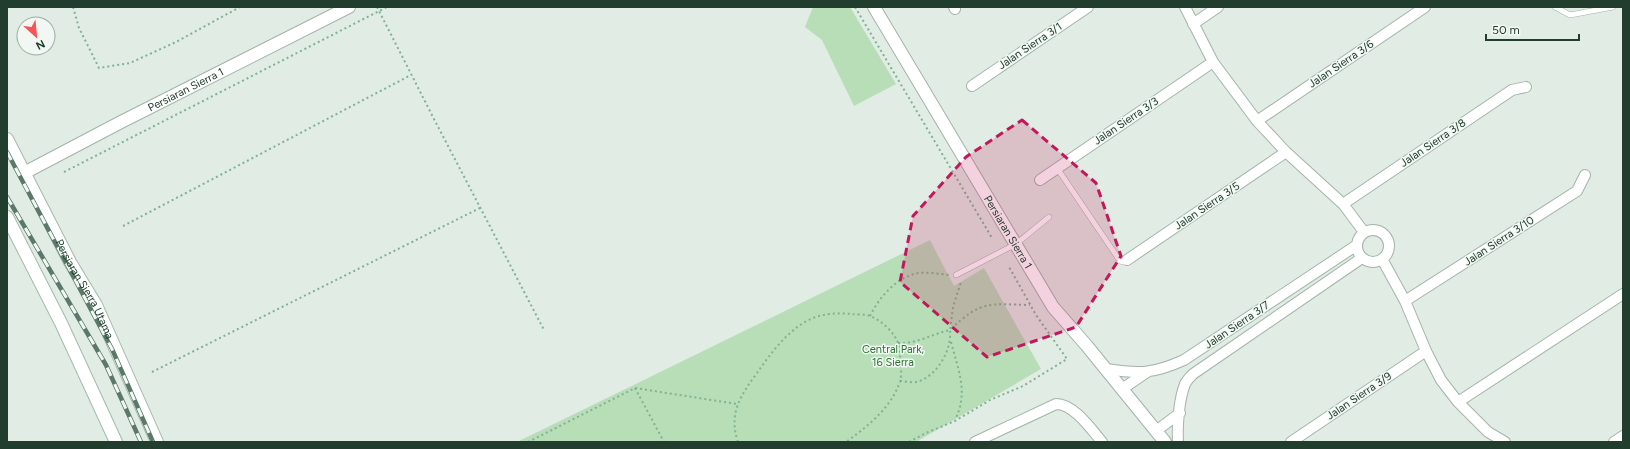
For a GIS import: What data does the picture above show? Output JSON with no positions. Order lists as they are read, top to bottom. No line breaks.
{"streets":{"street":["Jalan Sierra 3/1","Jalan Sierra 3/6","Persiaran Sierra 1","Jalan Sierra 3/3","Jalan Sierra 3/8","Jalan Sierra 3/5","Jalan Sierra 3/10","Persiaran Sierra Utama","Jalan Sierra 3/7","Jalan Sierra 3/9"]},"crossings":[["Persiaran Sierra 1","Persiaran Sierra Utama"],["Persiaran Sierra 1","Jalan Sierra 3/7"]],"parks":["Central Park, 16 Sierra"],"scale_bar":"50 m","north":"bottom right"}
